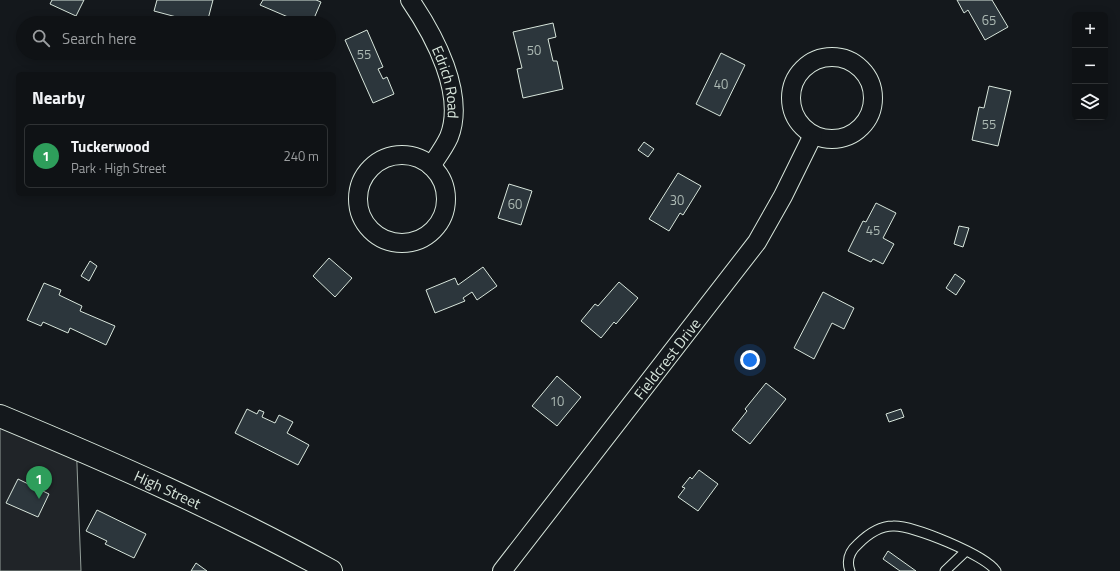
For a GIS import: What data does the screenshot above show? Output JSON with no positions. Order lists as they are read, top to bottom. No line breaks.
{"streets":{"street":["Edrich Road","Fieldcrest Drive","High Street"]},"house_numbers":["65","50","55","40","55","30","60","45","10"],"page":{"map_buttons":["+","−"],"search":"Search here","heading":"Nearby","list":[{"mark":"1","name":"Tuckerwood","note":"Park · High Street","value":"240 m"}],"pins":"1"}}
